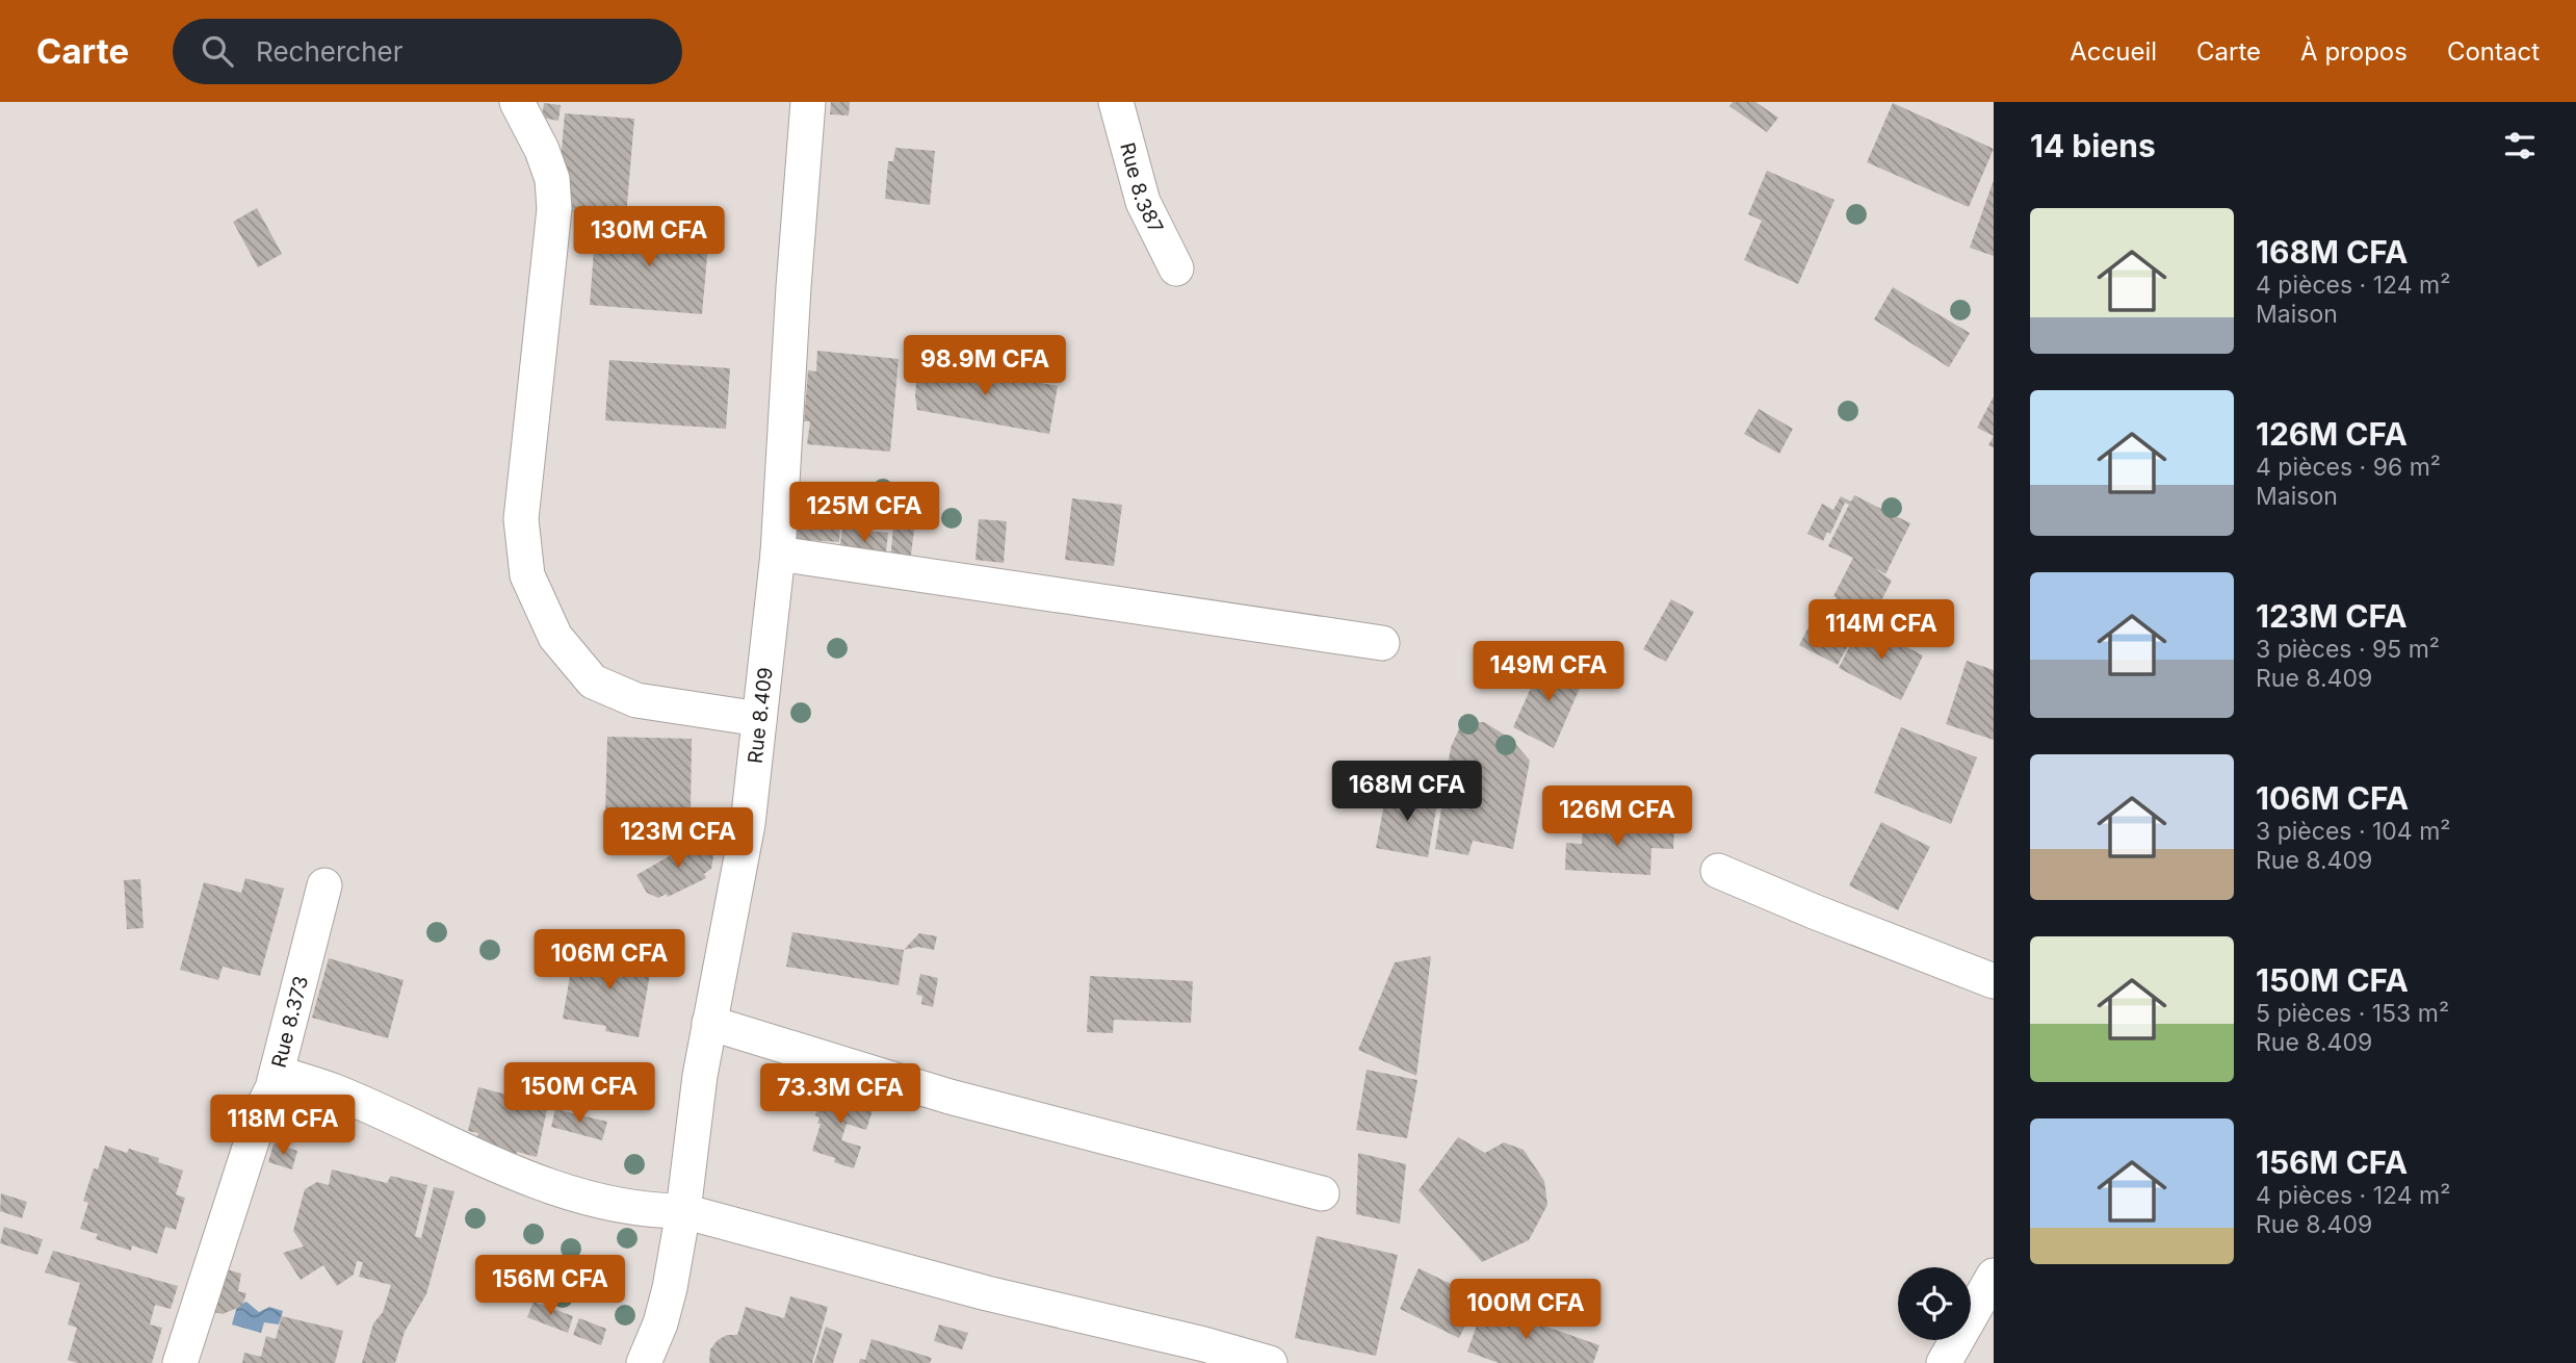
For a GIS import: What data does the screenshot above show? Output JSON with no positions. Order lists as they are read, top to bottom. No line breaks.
{"streets":{"street":["Rue 8.387","Rue 8.409","Rue 8.373"]},"page":{"header":"Carte","search":"Rechercher","nav":["Accueil","Carte","À propos","Contact"],"heading":"14 biens","list":[{"name":"168M CFA","note":"4 pièces · 124 m² · Maison"},{"name":"126M CFA","note":"4 pièces · 96 m² · Maison"},{"name":"123M CFA","note":"3 pièces · 95 m² · Rue 8.409"},{"name":"106M CFA","note":"3 pièces · 104 m² · Rue 8.409"},{"name":"150M CFA","note":"5 pièces · 153 m² · Rue 8.409"},{"name":"156M CFA","note":"4 pièces · 124 m² · Rue 8.409"}],"price":["130M CFA","98.9M CFA","125M CFA","114M CFA","149M CFA","168M CFA","126M CFA","123M CFA","106M CFA","150M CFA","73.3M CFA","118M CFA","156M CFA","100M CFA"]}}
